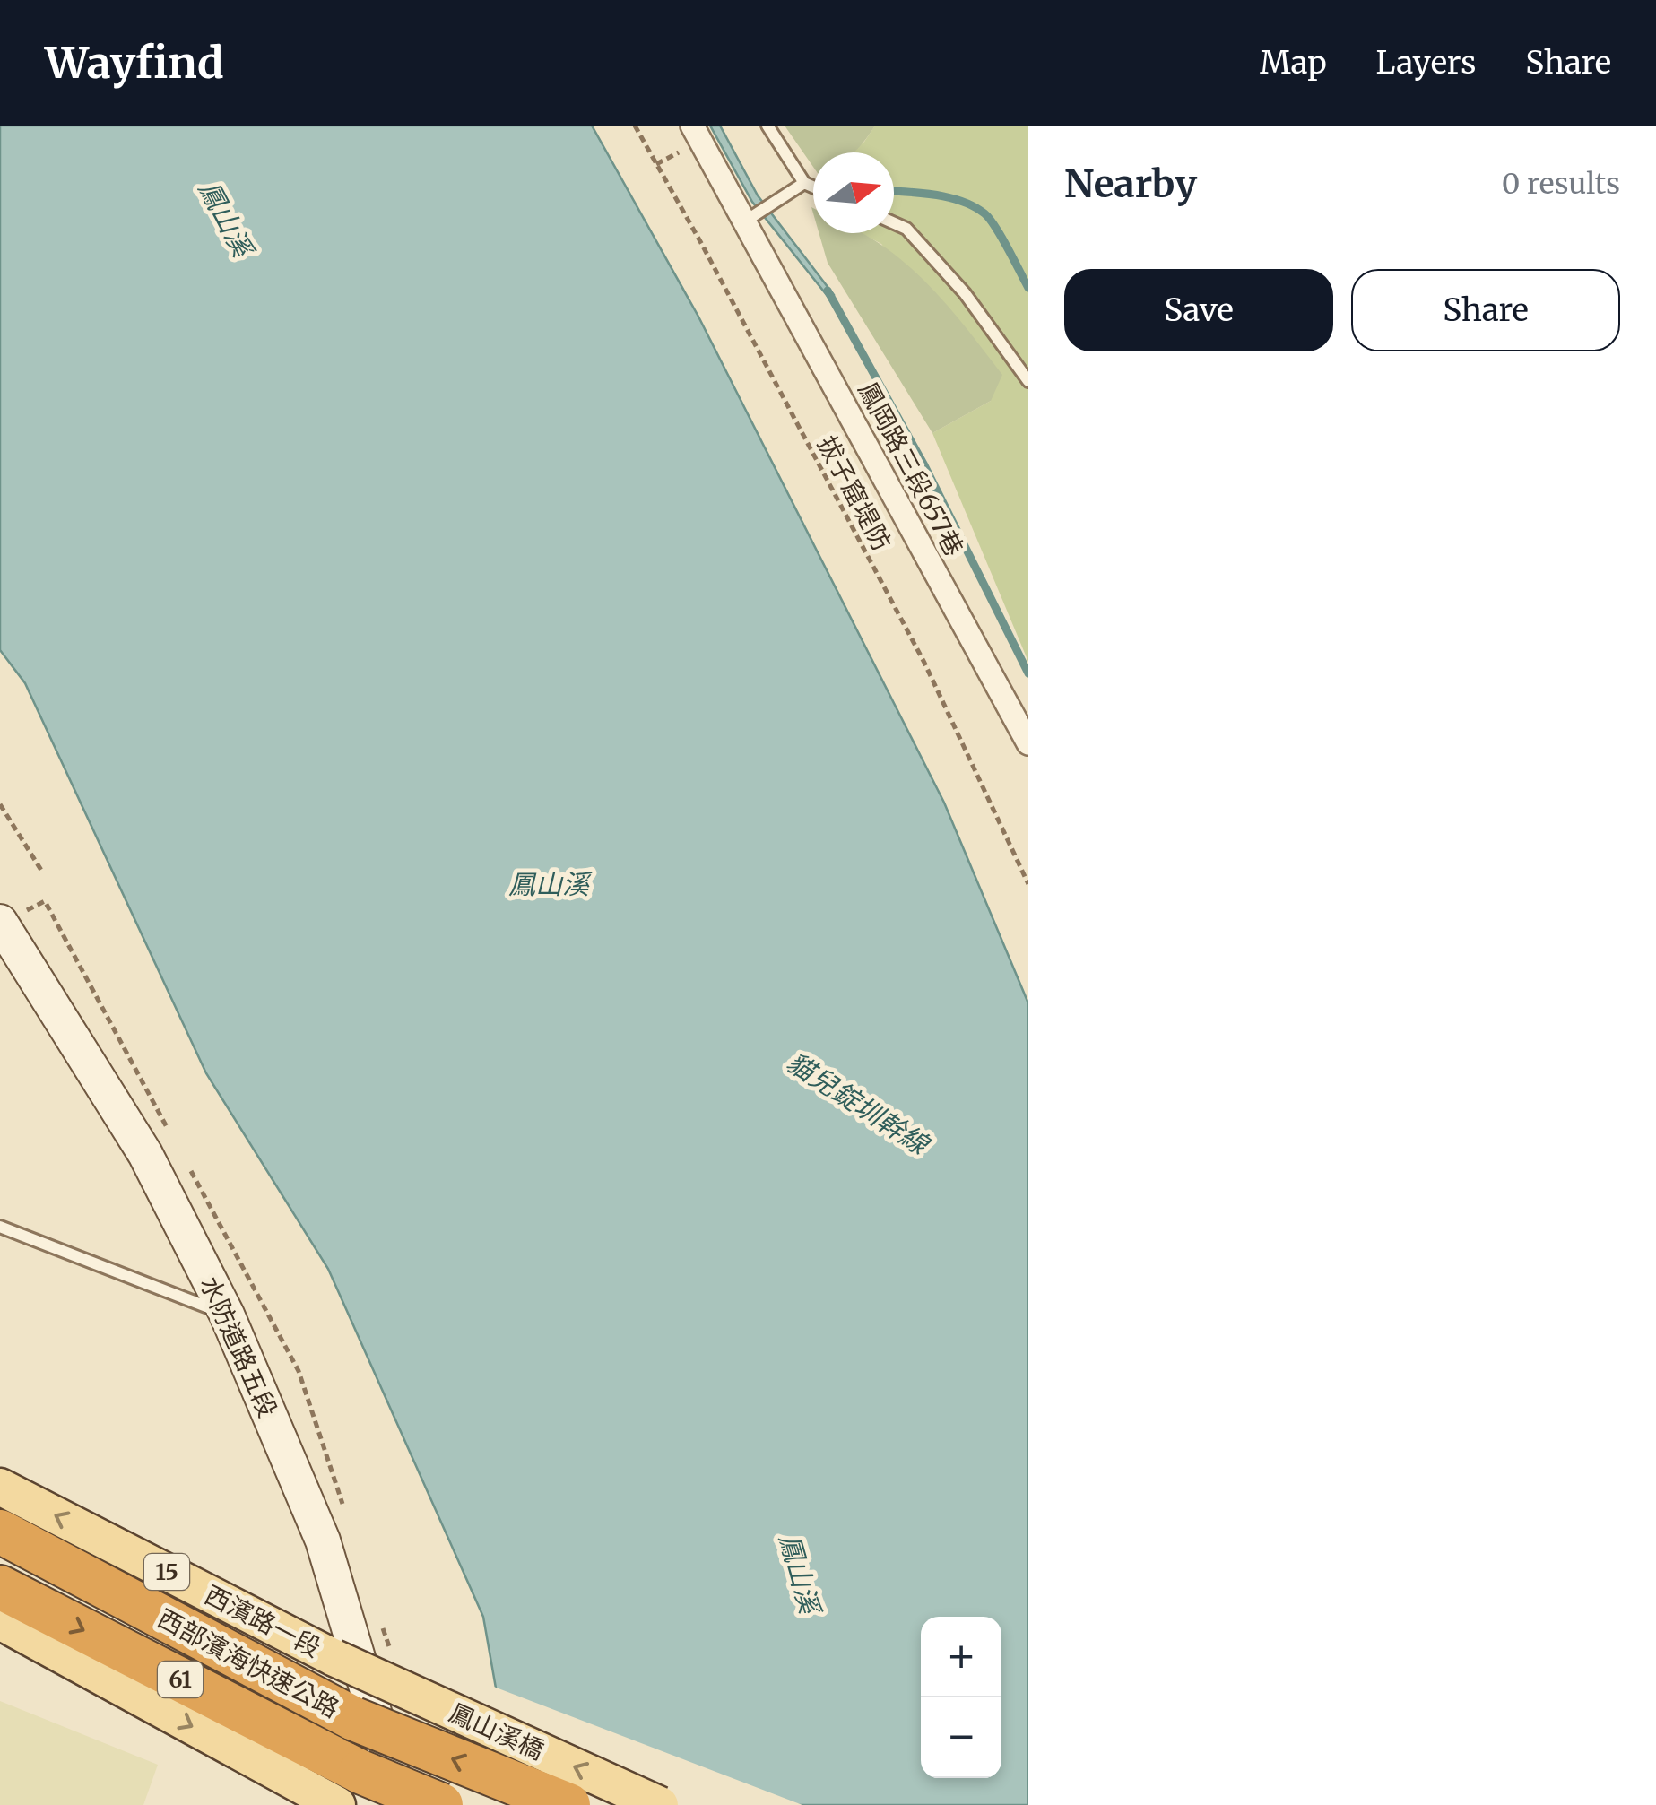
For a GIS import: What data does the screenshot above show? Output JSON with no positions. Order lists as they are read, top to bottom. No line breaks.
{"streets":{"highway":["西部濱海快速公路","61","鳳山溪橋"],"main road":["15","西濱路一段"],"street":["鳳岡路三段657巷","水防道路五段"],"path":["拔子窟堤防"]},"crossings":[["西濱路一段","鳳山溪橋"],["西部濱海快速公路","61"],["西部濱海快速公路","鳳山溪橋"]],"one_way":["鳳山溪橋"],"water":["鳳山溪","貓兒錠圳幹線"],"north":"right","page":{"header":"Wayfind","nav":["Map","Layers","Share"],"heading":["Nearby","0 results"],"buttons":["Save","Share"],"map_buttons":["+","−"]}}
